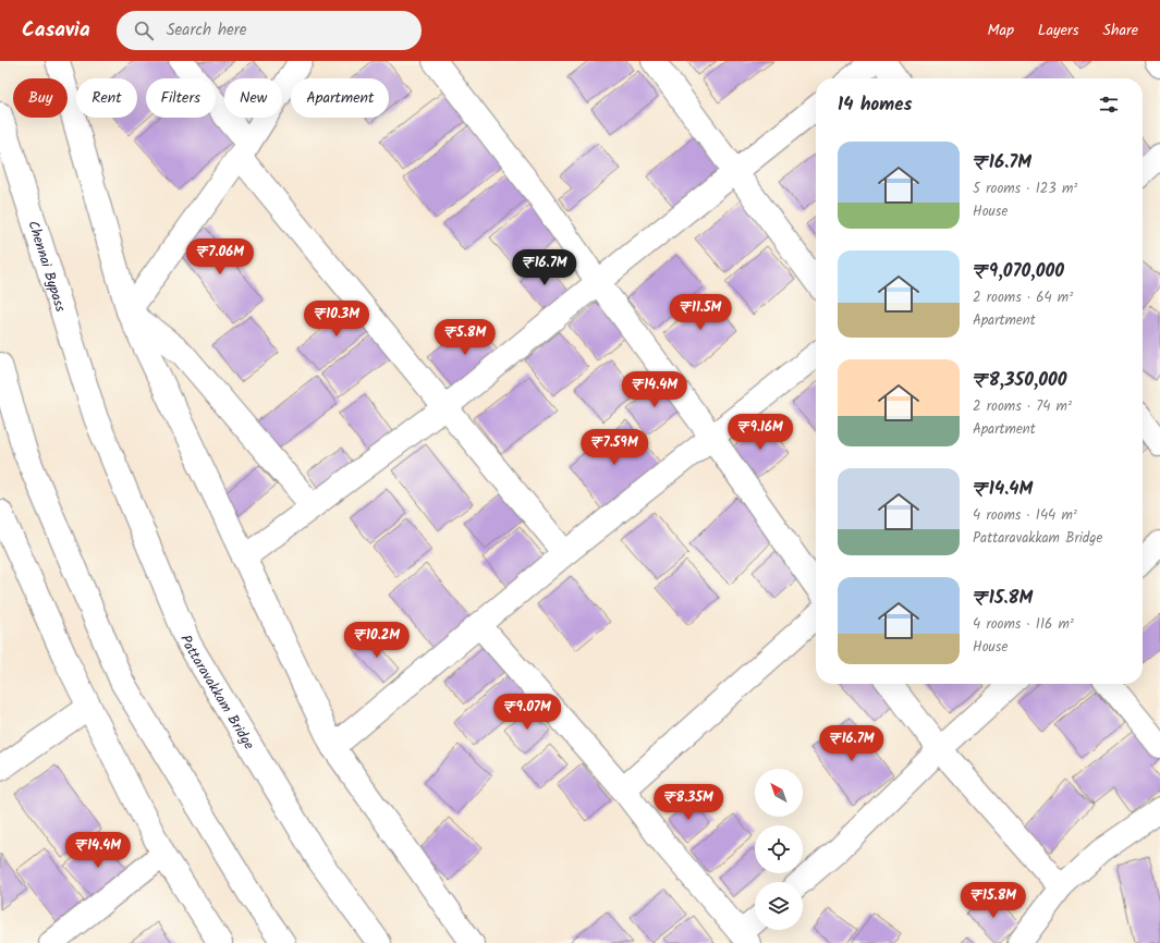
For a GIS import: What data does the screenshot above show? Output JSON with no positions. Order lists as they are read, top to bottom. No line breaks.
{"streets":{"main road":["Chennai Bypass","Pattaravakkam Bridge"]},"crossings":[["Chennai Bypass","Pattaravakkam Bridge"]],"north":"top left","page":{"header":"Casavia","search":"Search here","nav":["Map","Layers","Share"],"chip":["Buy","Rent","Filters","New","Apartment"],"heading":"14 homes","list":[{"name":"₹16.7M","note":"5 rooms · 123 m² · House"},{"name":"₹9,070,000","note":"2 rooms · 64 m² · Apartment"},{"name":"₹8,350,000","note":"2 rooms · 74 m² · Apartment"},{"name":"₹14.4M","note":"4 rooms · 144 m² · Pattaravakkam Bridge"},{"name":"₹15.8M","note":"4 rooms · 116 m² · House"}],"price":["₹7.06M","₹16.7M","₹11.5M","₹10.3M","₹5.8M","₹14.4M","₹9.16M","₹7.59M","₹10.2M","₹9.07M","₹16.7M","₹8.35M","₹14.4M","₹15.8M"]}}
